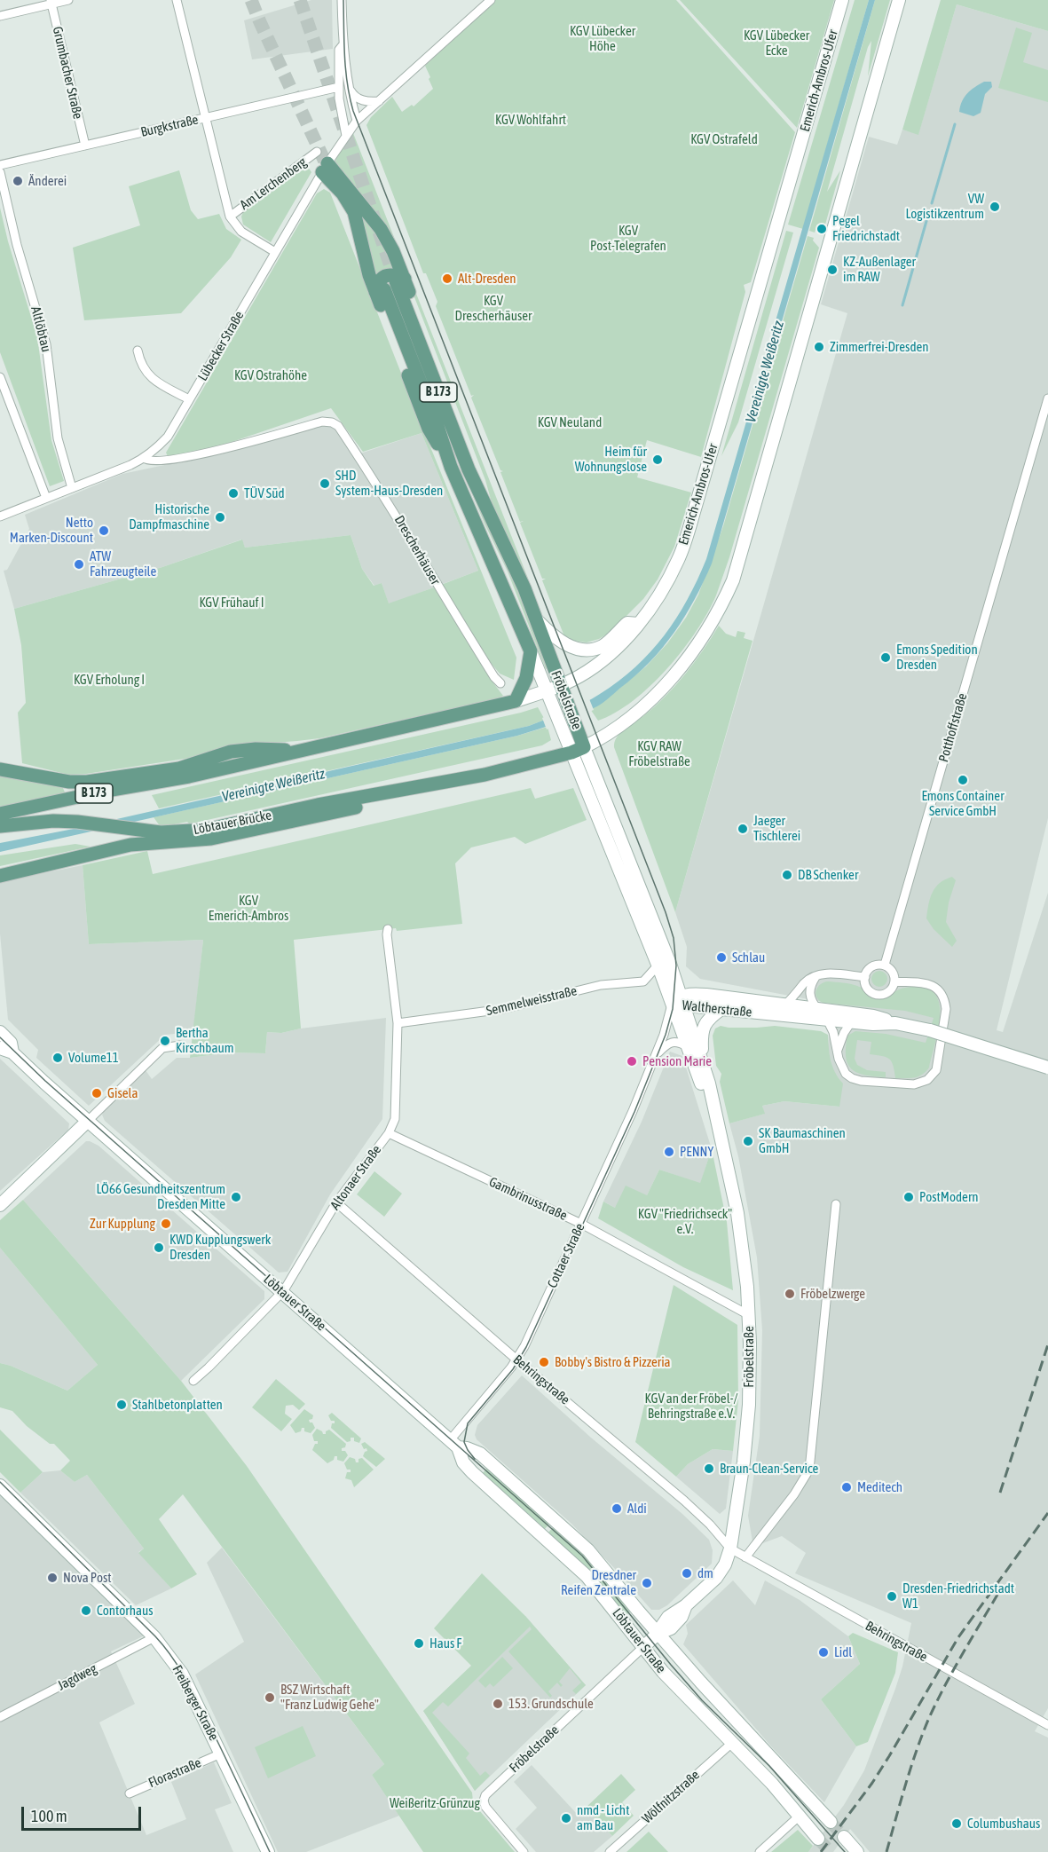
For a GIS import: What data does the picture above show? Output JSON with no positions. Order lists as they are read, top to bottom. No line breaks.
{"streets":{"main road":["Emerich-Ambros-Ufer","B 173","Fröbelstraße","Löbtauer Brücke","Waltherstraße","Löbtauer Straße","Freiberger Straße"],"street":["Grumbacher Straße","Burgkstraße","Am Lerchenberg","Altlöbtau","Lübecker Straße","Drescherhäuser","Potthoffstraße","Semmelweisstraße","Altonaer Straße","Gambrinusstraße","Cottaer Straße","Behringstraße","Jagdweg","Florastraße","Wölfnitzstraße"]},"crossings":[["Grumbacher Straße","Burgkstraße"],["Emerich-Ambros-Ufer","B 173"],["Emerich-Ambros-Ufer","Fröbelstraße"],["Altlöbtau","Lübecker Straße"],["Lübecker Straße","Drescherhäuser"],["B 173","Fröbelstraße"],["B 173","Löbtauer Brücke"],["Fröbelstraße","Semmelweisstraße"],["Fröbelstraße","Waltherstraße"],["Fröbelstraße","Gambrinusstraße"],["Fröbelstraße","Cottaer Straße"],["Fröbelstraße","Löbtauer Straße"],["Fröbelstraße","Behringstraße"],["Semmelweisstraße","Altonaer Straße"],["Waltherstraße","Cottaer Straße"],["Altonaer Straße","Gambrinusstraße"],["Altonaer Straße","Löbtauer Straße"],["Altonaer Straße","Behringstraße"],["Gambrinusstraße","Cottaer Straße"],["Cottaer Straße","Löbtauer Straße"],["Cottaer Straße","Behringstraße"],["Löbtauer Straße","Wölfnitzstraße"],["Jagdweg","Freiberger Straße"],["Freiberger Straße","Florastraße"]],"water":["Vereinigte Weißeritz"],"parks":["KGV Lübecker Höhe","KGV Lübecker Ecke","KGV Wohlfahrt","KGV Ostrafeld","KGV Post-Telegrafen","KGV Drescherhäuser","KGV Ostrahöhe","KGV Neuland","KGV Frühauf I","KGV Erholung I","KGV RAW Fröbelstraße","KGV Emerich-Ambros","KGV \"Friedrichseck\" e.V.","KGV an der Fröbel-/ Behringstraße e.V.","Weißeritz-Grünzug"],"places":["Änderei","VW Logistikzentrum","Pegel Friedrichstadt","KZ-Außenlager im RAW","Alt-Dresden","Zimmerfrei-Dresden","Heim für Wohnungslose","SHD System-Haus-Dresden","TÜV Süd","Historische Dampfmaschine","Netto Marken-Discount","ATW Fahrzeugteile","Emons Spedition Dresden","Emons Container Service GmbH","Jaeger Tischlerei","DB Schenker","Schlau","Bertha Kirschbaum","Volume11","Pension Marie","Gisela","SK Baumaschinen GmbH","PENNY","LÖ66 Gesundheitszentrum Dresden Mitte","PostModern","Zur Kupplung","KWD Kupplungswerk Dresden","Fröbelzwerge","Bobby's Bistro & Pizzeria","Stahlbetonplatten","Braun-Clean-Service","Meditech","Aldi","dm","Nova Post","Dresdner Reifen Zentrale","Dresden-Friedrichstadt W1","Contorhaus","Haus F","Lidl","BSZ Wirtschaft \"Franz Ludwig Gehe\"","153. Grundschule","nmd - Licht am Bau","Columbushaus"],"scale_bar":"100 m"}
